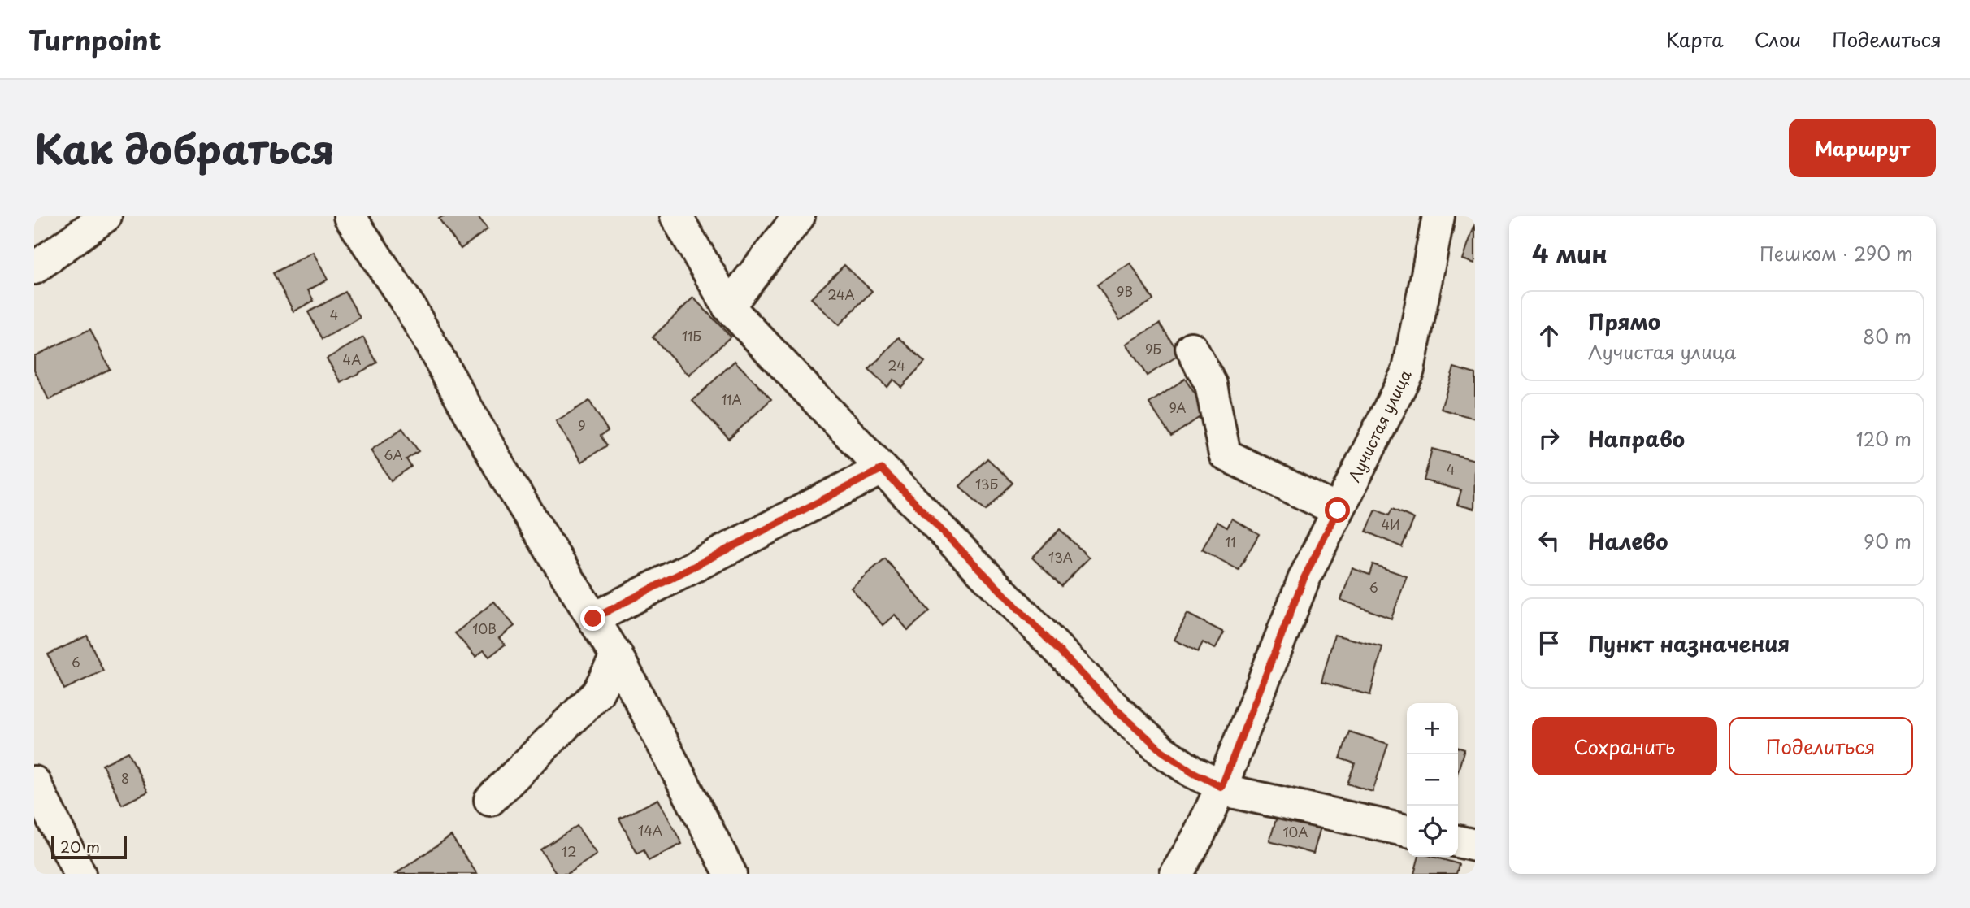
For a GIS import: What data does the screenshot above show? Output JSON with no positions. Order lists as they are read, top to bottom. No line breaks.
{"streets":{"street":["Лучистая улица"]},"house_numbers":["9В","24А","4","11Б","9Б","4А","24","11А","9А","9","6А","4","13Б","4И","11","13А","6","10В","6","8","14А","10А","12"],"scale_bar":"20 m","page":{"header":"Turnpoint","nav":["Карта","Слои","Поделиться"],"title":"Как добраться","buttons":["Маршрут",["Сохранить","Поделиться"]],"heading":["4 мин","Пешком · 290 m"],"list":[["Прямо","Лучистая улица","80 m"],["Направо","120 m"],["Налево","90 m"],"Пункт назначения"],"map_buttons":["+","−"],"scale":"20 m"}}
